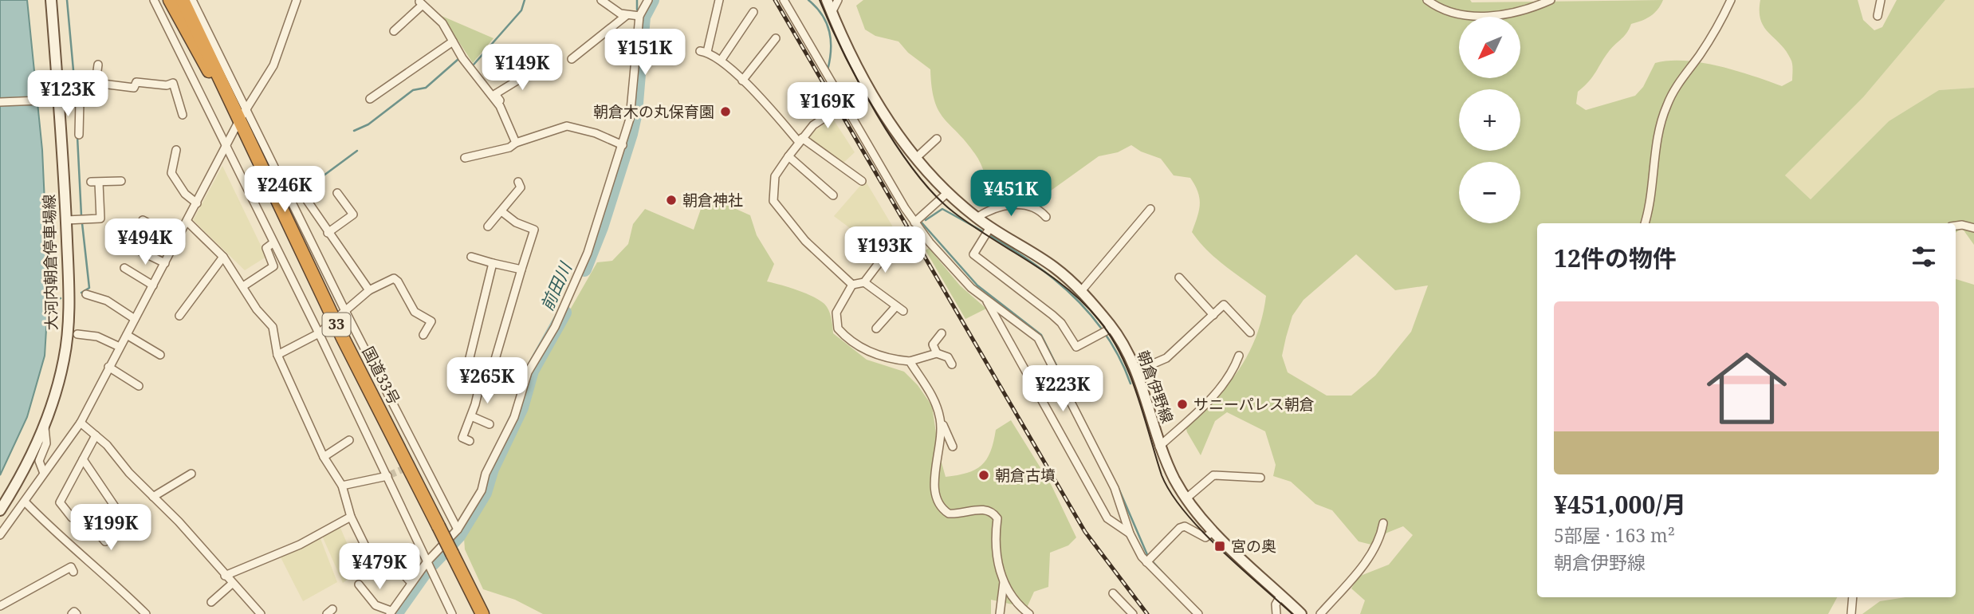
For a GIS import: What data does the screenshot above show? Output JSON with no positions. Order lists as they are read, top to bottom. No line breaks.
{"streets":{"highway":["33","国道33号"],"main road":["大河内朝倉停車場線","朝倉伊野線"]},"water":["前田川"],"places":{"other":["朝倉木の丸保育園","朝倉神社","サニーパレス朝倉","朝倉古墳"],"transit":["宮の奥"]},"north":"bottom left","page":{"map_buttons":["+","−"],"price":["¥151K","¥149K","¥123K","¥169K","¥246K","¥451K","¥494K","¥193K","¥265K","¥223K","¥199K","¥479K"],"heading":"12件の物件","list":[{"name":"¥451,000/月","note":"5部屋 · 163 m² · 朝倉伊野線"}]}}
